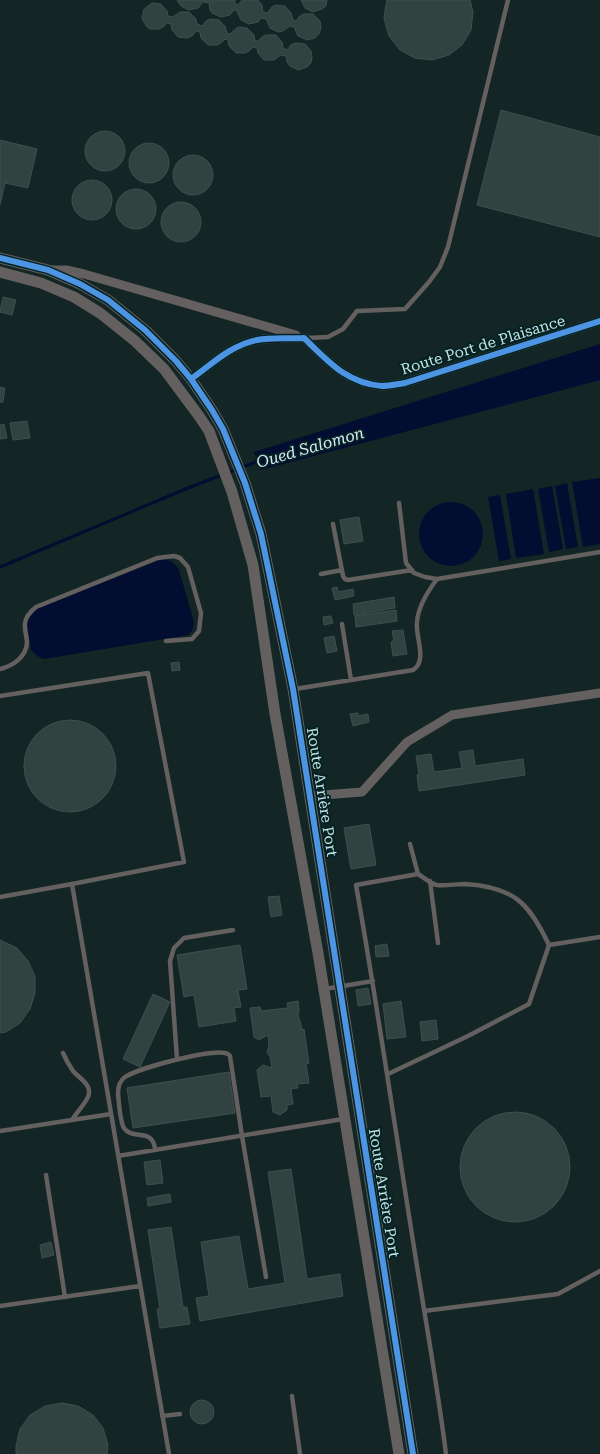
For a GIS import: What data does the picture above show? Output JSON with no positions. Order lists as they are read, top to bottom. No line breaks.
{"streets":{"street":["Route Port de Plaisance","Route Arrière Port"]},"water":["Oued Salomon"]}
